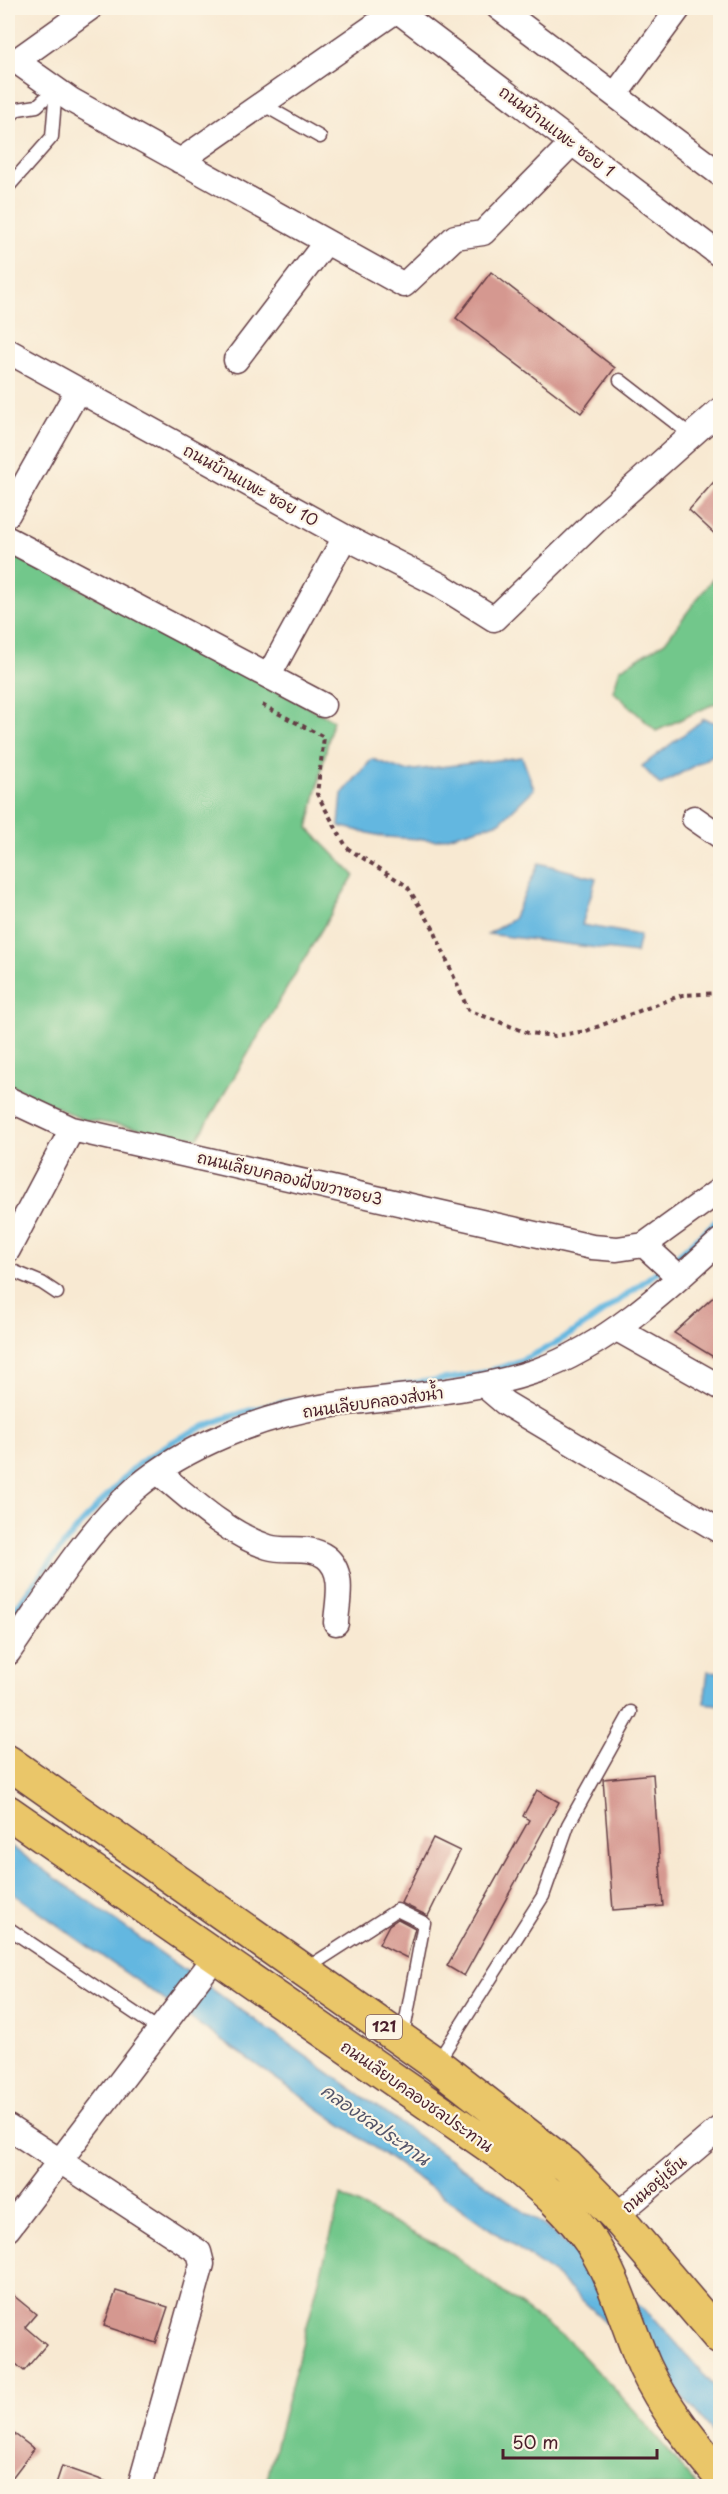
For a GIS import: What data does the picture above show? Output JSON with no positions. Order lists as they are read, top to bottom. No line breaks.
{"streets":{"main road":["121","ถนนเลียบคลองชลประทาน"],"street":["ถนนบ้านแพะ ซอย 1","ถนนบ้านแพะ ซอย 10","ถนนเลียบคลองฝั่งขวาซอย3","ถนนเลียบคลองส่งน้ำ","ถนนอยู่เย็น"]},"crossings":[["ถนนเลียบคลองชลประทาน","ถนนอยู่เย็น"]],"water":["คลองชลประทาน"],"scale_bar":"50 m"}
